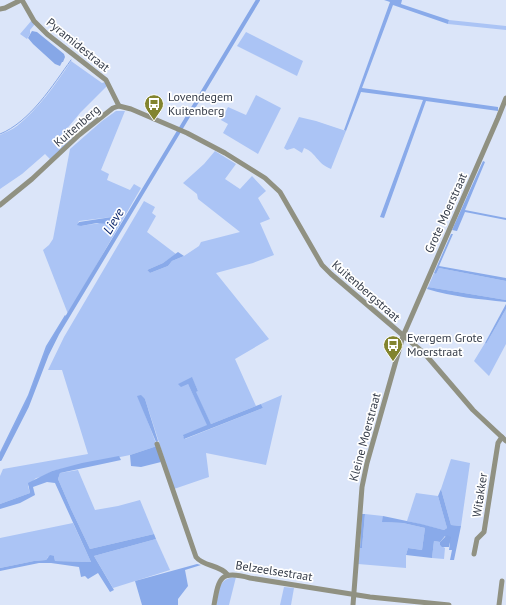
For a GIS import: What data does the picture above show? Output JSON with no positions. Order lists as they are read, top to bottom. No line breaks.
{"streets":{"street":["Pyramidestraat","Kuitenberg","Grote Moerstraat","Kuitenbergstraat","Kleine Moerstraat","Witakker","Belzeelsestraat"]},"crossings":[["Pyramidestraat","Kuitenberg"],["Kuitenberg","Kuitenbergstraat"],["Grote Moerstraat","Kuitenbergstraat"],["Grote Moerstraat","Kleine Moerstraat"],["Kuitenbergstraat","Kleine Moerstraat"],["Kuitenbergstraat","Witakker"],["Kleine Moerstraat","Belzeelsestraat"]],"water":["Lieve"],"places":{"bus stop":["Lovendegem Kuitenberg","Evergem Grote Moerstraat"]}}
